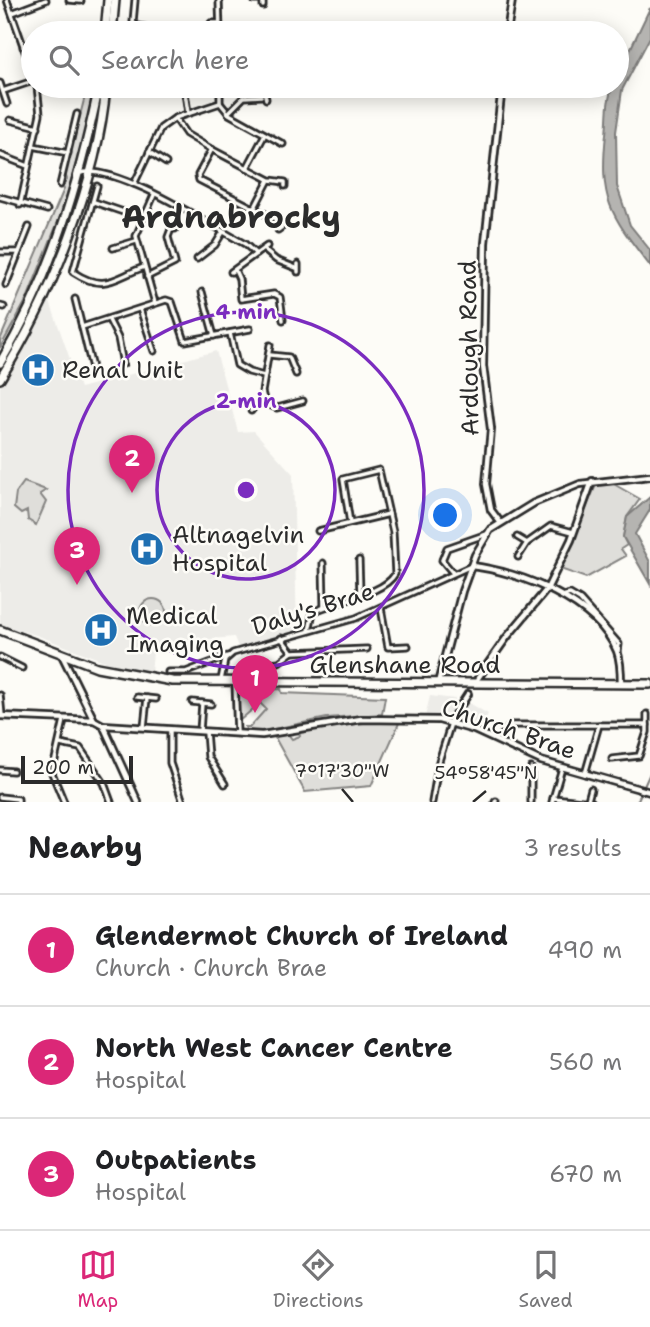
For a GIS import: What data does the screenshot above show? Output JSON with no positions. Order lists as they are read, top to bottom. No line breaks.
{"streets":{"highway":["Glenshane Road"],"street":["Ardlough Road","Daly's Brae","Church Brae"]},"crossings":[["Daly's Brae","Glenshane Road"]],"districts":["Ardnabrocky"],"places":{"hospital":["Renal Unit","Altnagelvin Hospital","Medical Imaging"]},"scale_bar":"200 m","page":{"search":"Search here","pins":["2","3","1"],"scale":"200 m","heading":["Nearby","3 results"],"list":[{"mark":"1","name":"Glendermot Church of Ireland","note":"Church · Church Brae","value":"490 m"},{"mark":"2","name":"North West Cancer Centre","note":"Hospital","value":"560 m"},{"mark":"3","name":"Outpatients","note":"Hospital","value":"670 m"}],"nav":["Map","Directions","Saved"]},"coordinates":["7°17'30\"W","54°58'45\"N"],"rings":["4 min","2 min"]}
